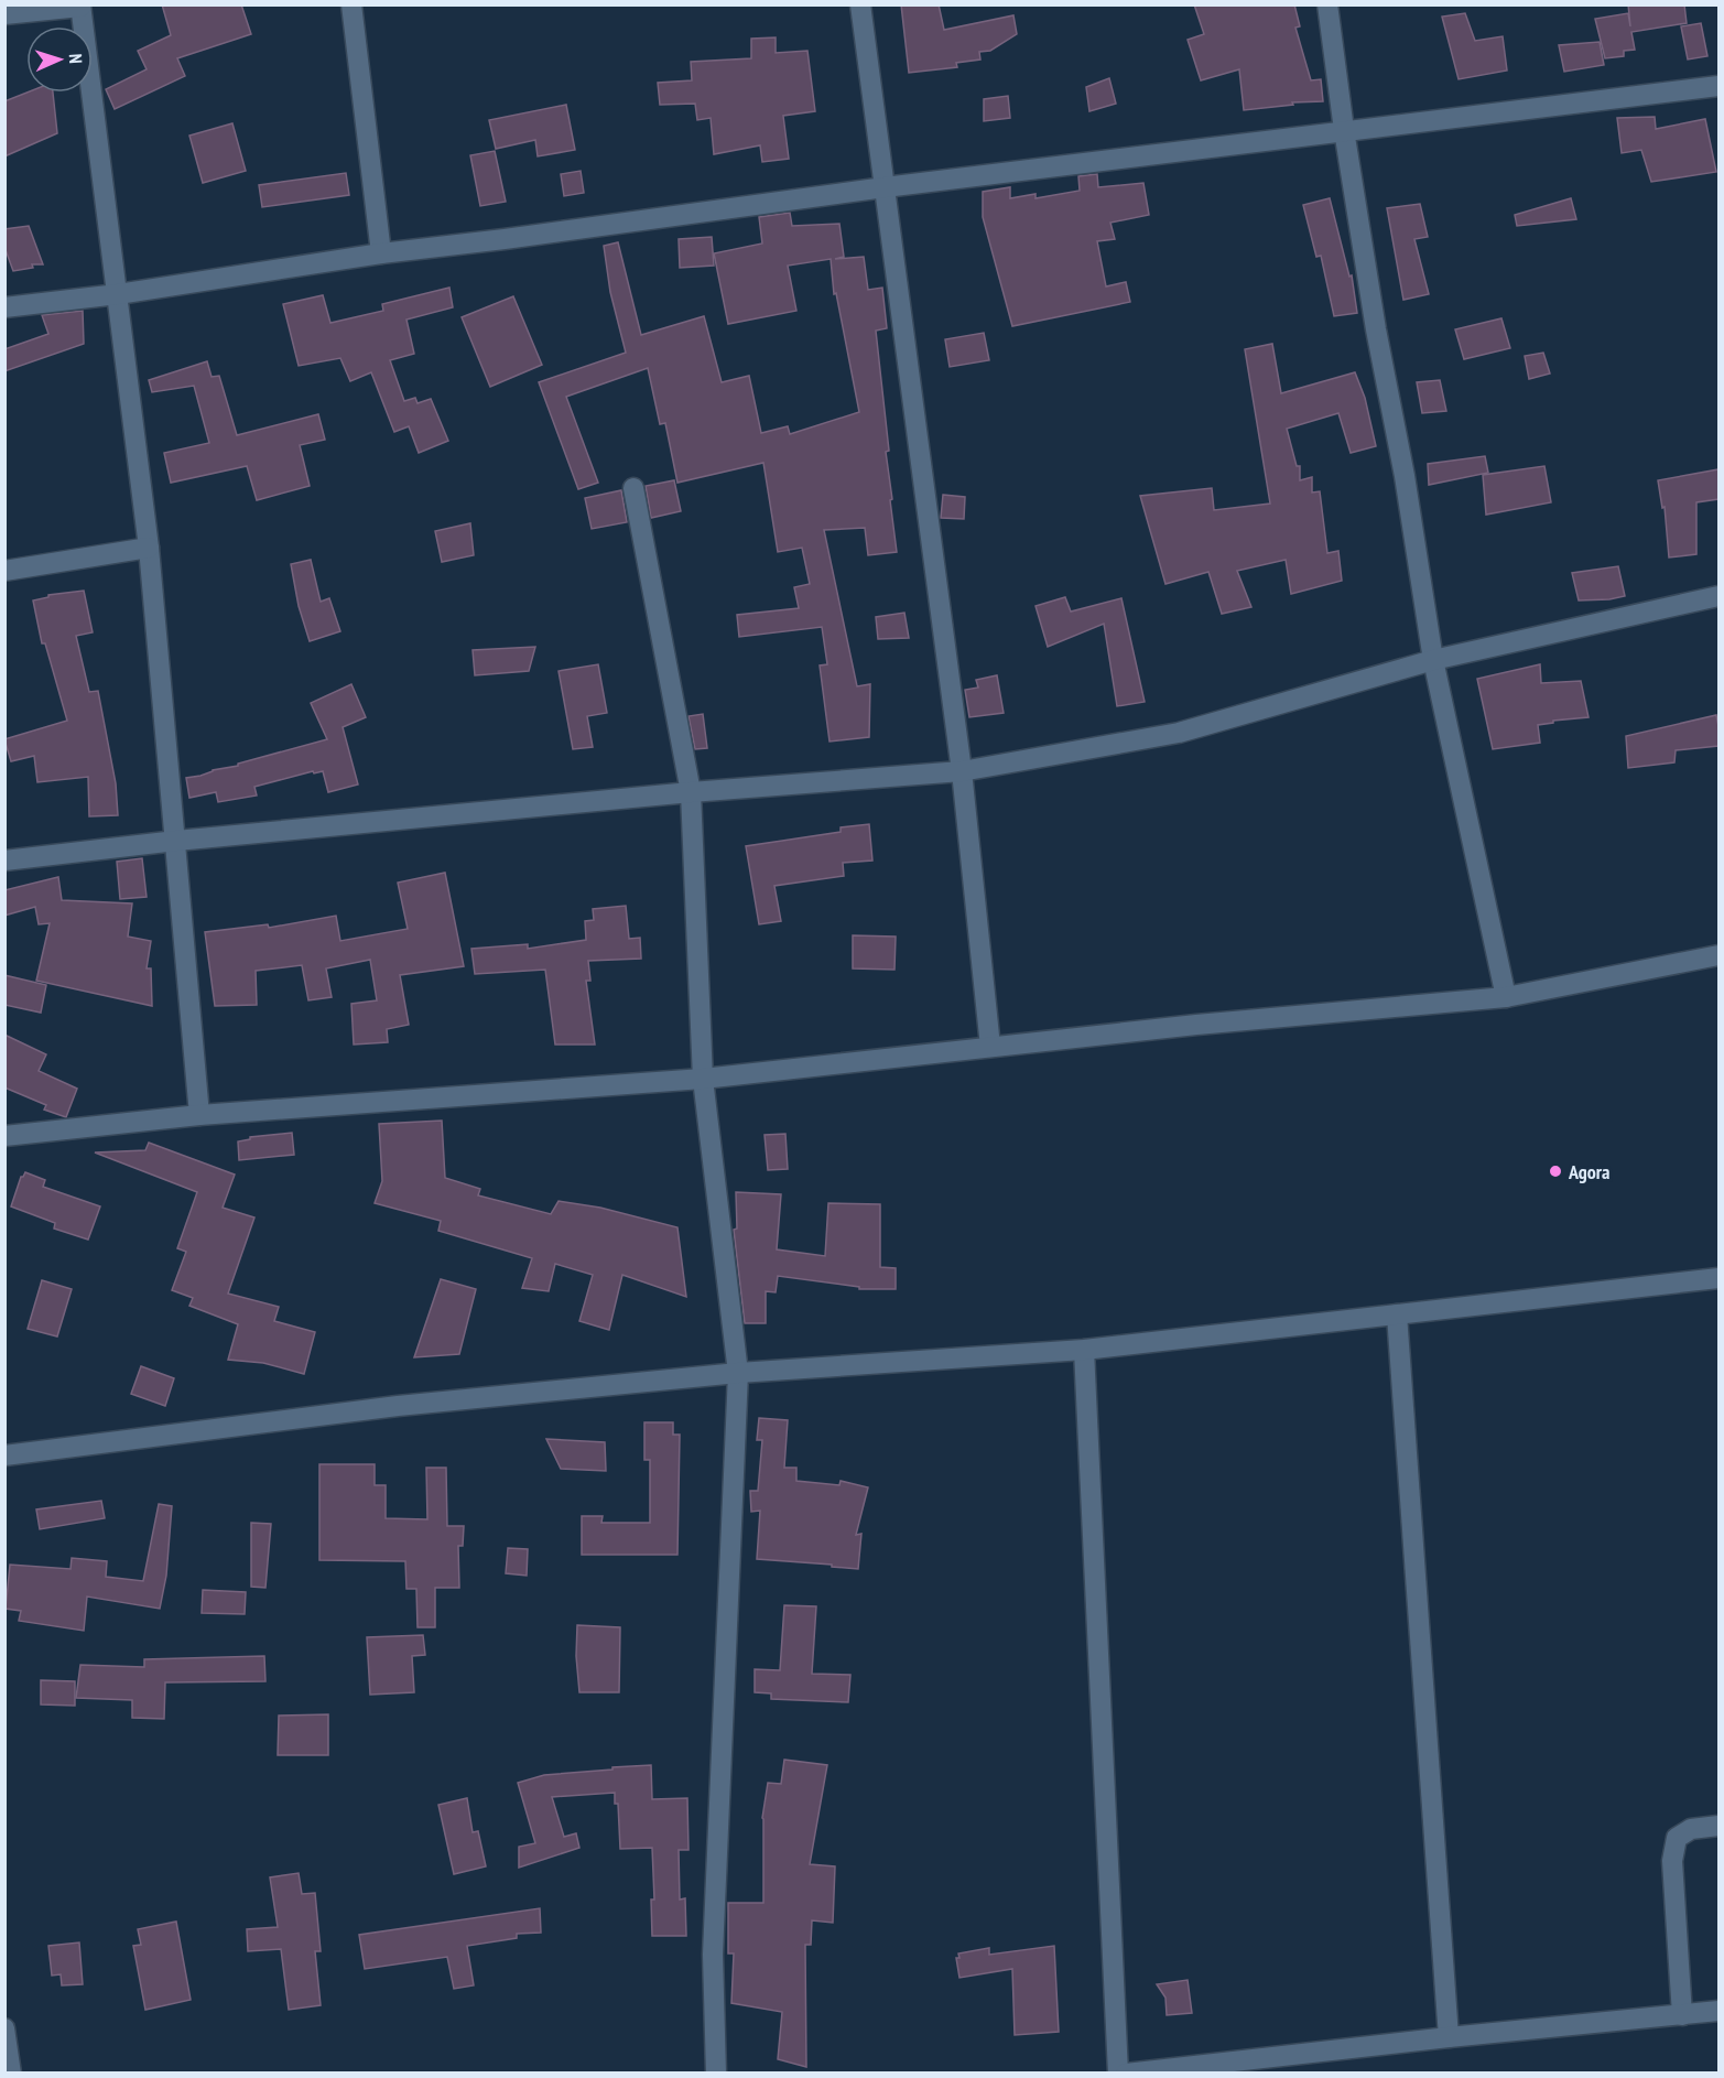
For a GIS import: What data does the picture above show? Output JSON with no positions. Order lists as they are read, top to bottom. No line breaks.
{"places":["Agora"],"north":"right"}
